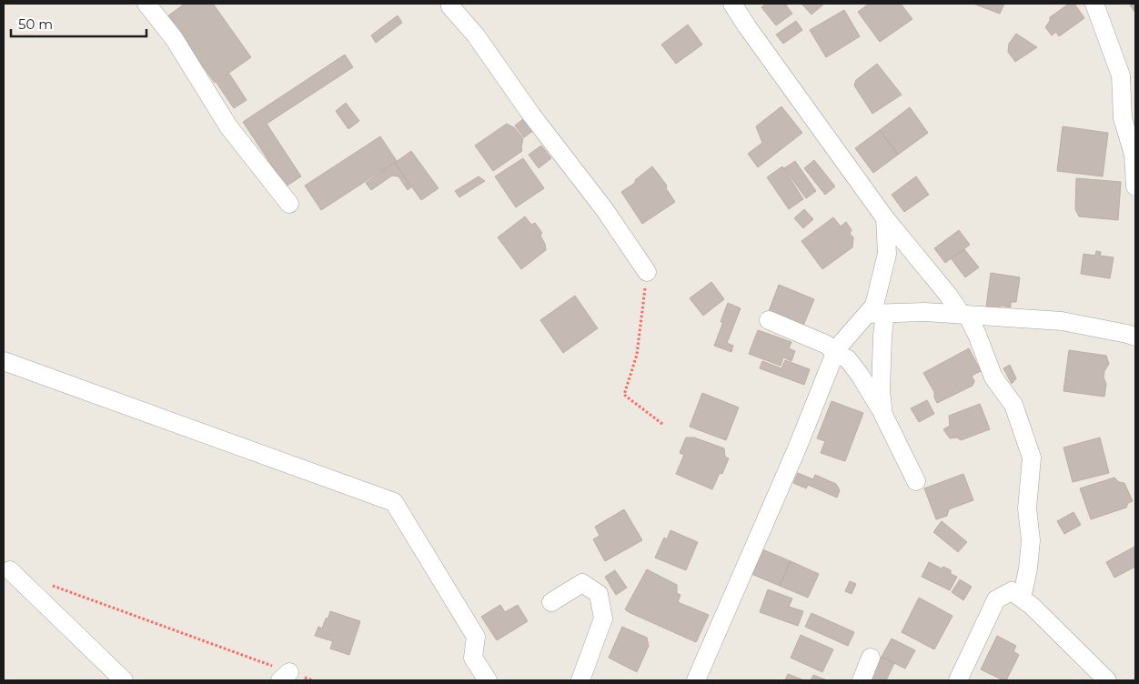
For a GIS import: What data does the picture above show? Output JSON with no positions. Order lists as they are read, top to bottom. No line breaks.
{"scale_bar":"50 m"}
